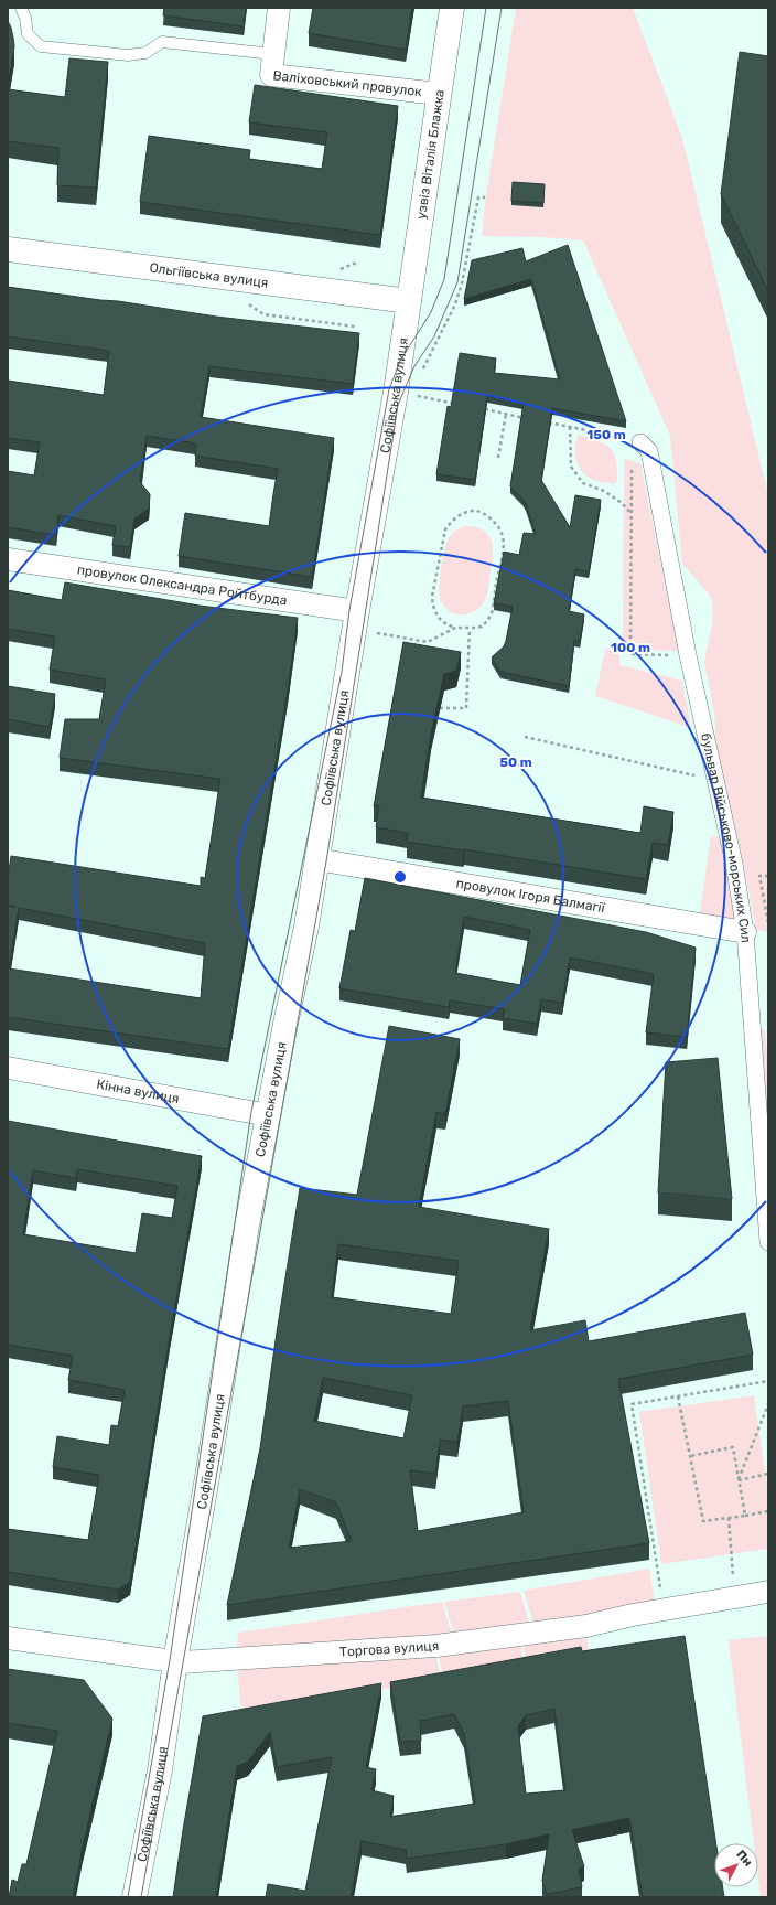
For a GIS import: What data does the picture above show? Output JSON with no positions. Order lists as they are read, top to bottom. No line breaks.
{"streets":{"main road":["узвіз Віталія Блажка","Ольгіївська вулиця","Софіївська вулиця"],"street":["Валіховський провулок","провулок Олександра Ройтбурда","бульвар Військово-морських Сил","провулок Ігоря Балмагії","Кінна вулиця","Торгова вулиця"]},"crossings":[["Валіховський провулок","узвіз Віталія Блажка"],["узвіз Віталія Блажка","Ольгіївська вулиця"],["узвіз Віталія Блажка","Софіївська вулиця"],["Ольгіївська вулиця","Софіївська вулиця"],["Софіївська вулиця","провулок Олександра Ройтбурда"],["Софіївська вулиця","провулок Ігоря Балмагії"],["Софіївська вулиця","Кінна вулиця"],["Софіївська вулиця","Торгова вулиця"],["бульвар Військово-морських Сил","провулок Ігоря Балмагії"]],"north":"top right","rings":["150 m","100 m","50 m"]}
